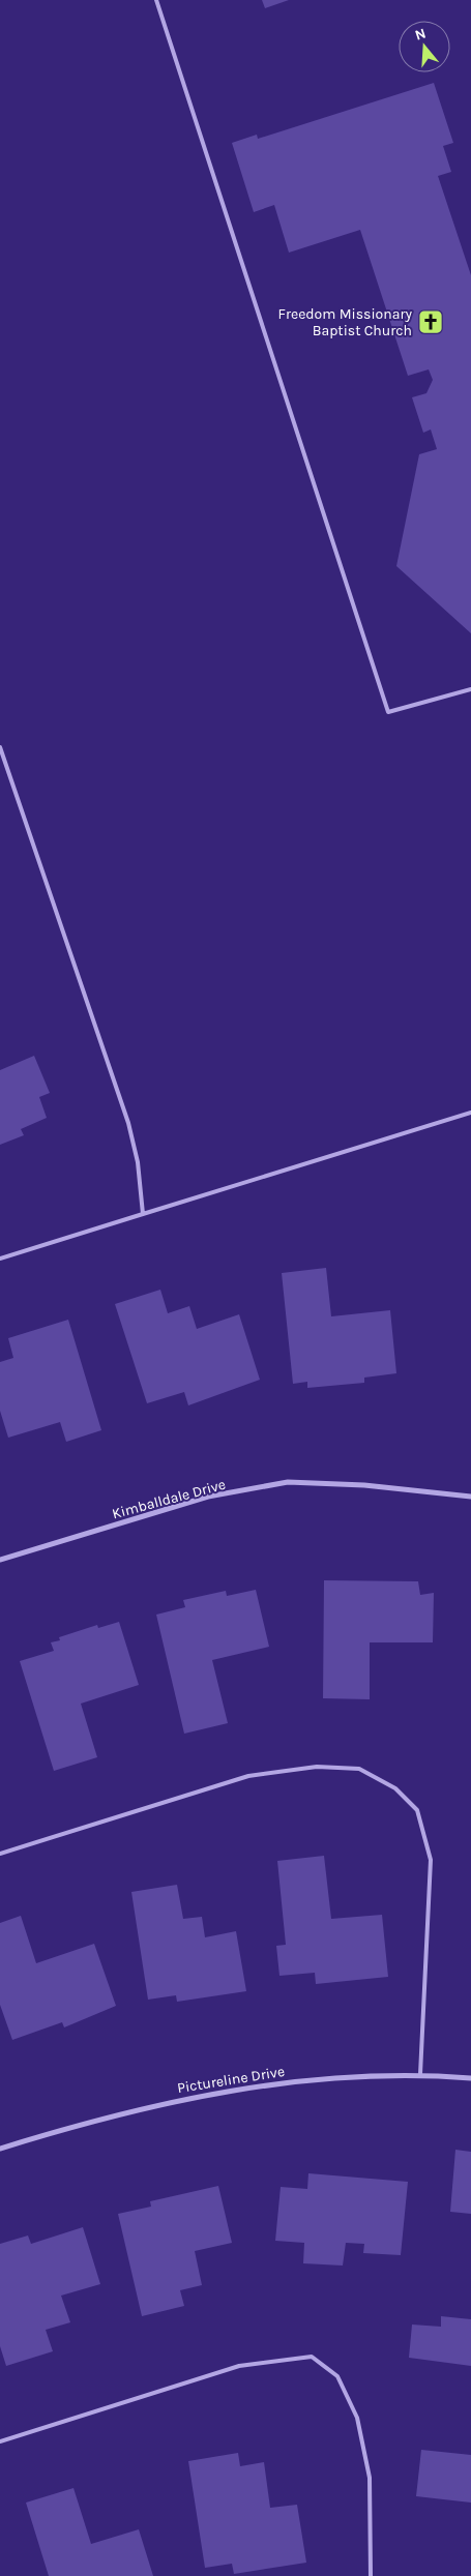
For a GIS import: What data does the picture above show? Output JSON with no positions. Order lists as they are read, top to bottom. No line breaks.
{"streets":{"street":["Kimballdale Drive","Pictureline Drive"]},"places":{"church":["Freedom Missionary Baptist Church"]},"north":"top"}
